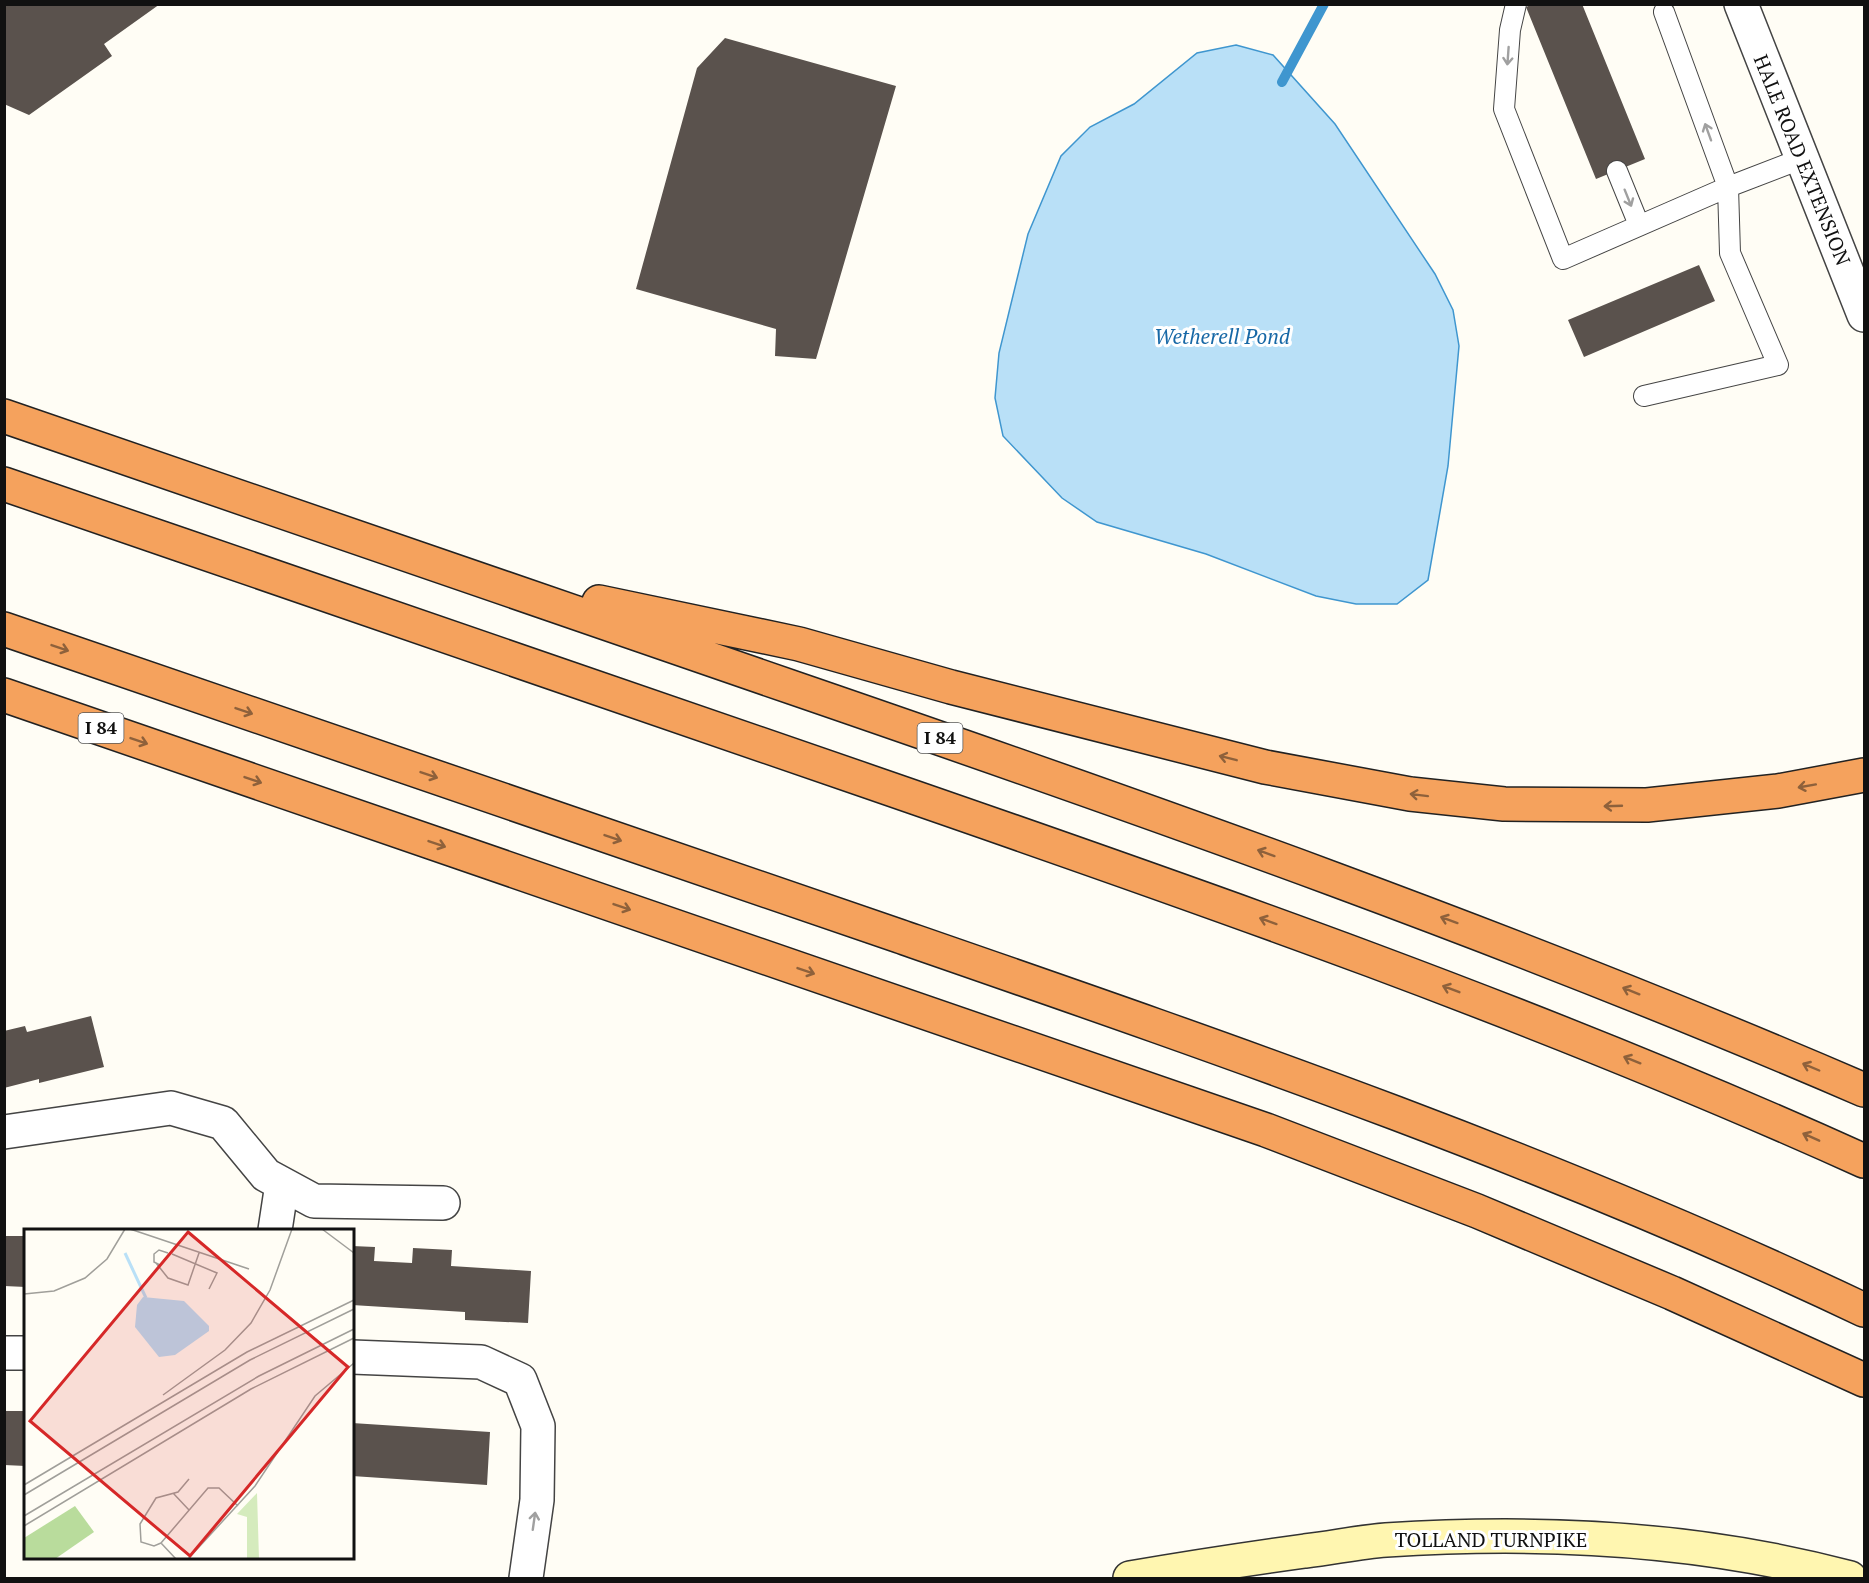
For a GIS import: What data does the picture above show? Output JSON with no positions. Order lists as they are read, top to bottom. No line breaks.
{"streets":{"highway":["I 84"],"street":["HALE ROAD EXTENSION","TOLLAND TURNPIKE"]},"water":["Wetherell Pond"]}
